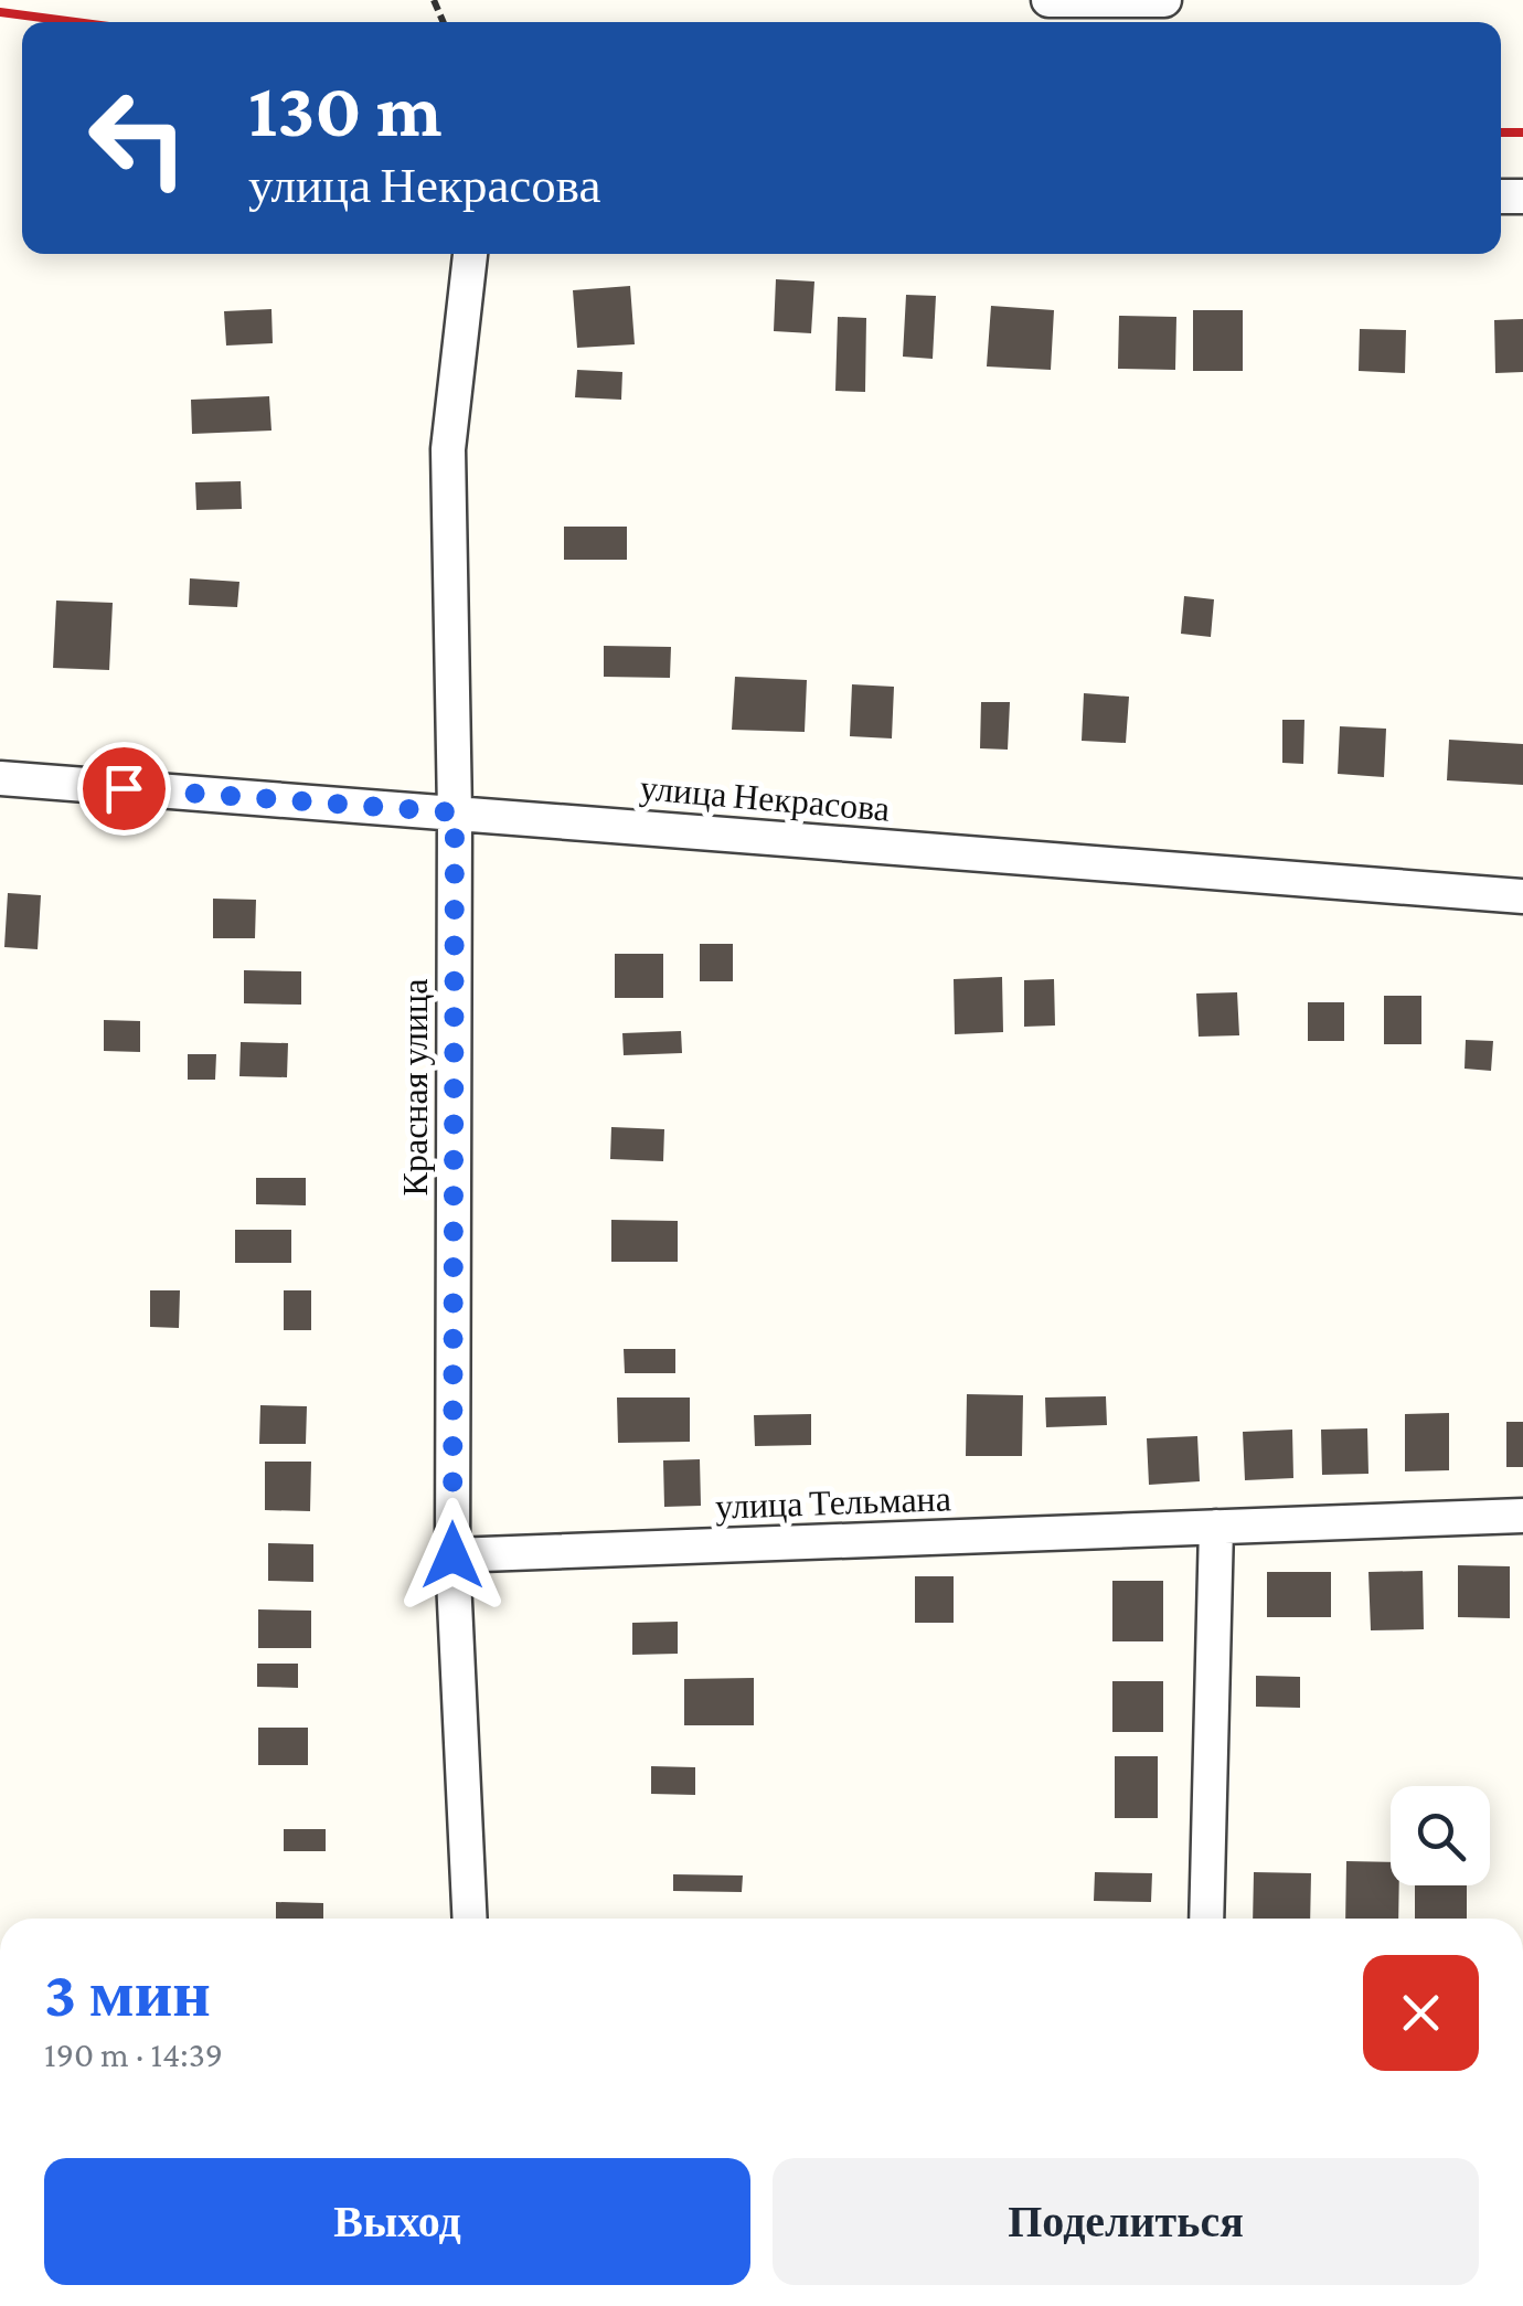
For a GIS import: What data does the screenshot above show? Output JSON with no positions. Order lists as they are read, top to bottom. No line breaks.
{"streets":{"street":["улица Некрасова","Красная улица","улица Тельмана"]},"crossings":[["улица Некрасова","Красная улица"],["Красная улица","улица Тельмана"]],"page":{"turn":["130 m","улица Некрасова"],"heading":["3 мин","190 m · 14:39"],"buttons":["Выход","Поделиться"]}}
